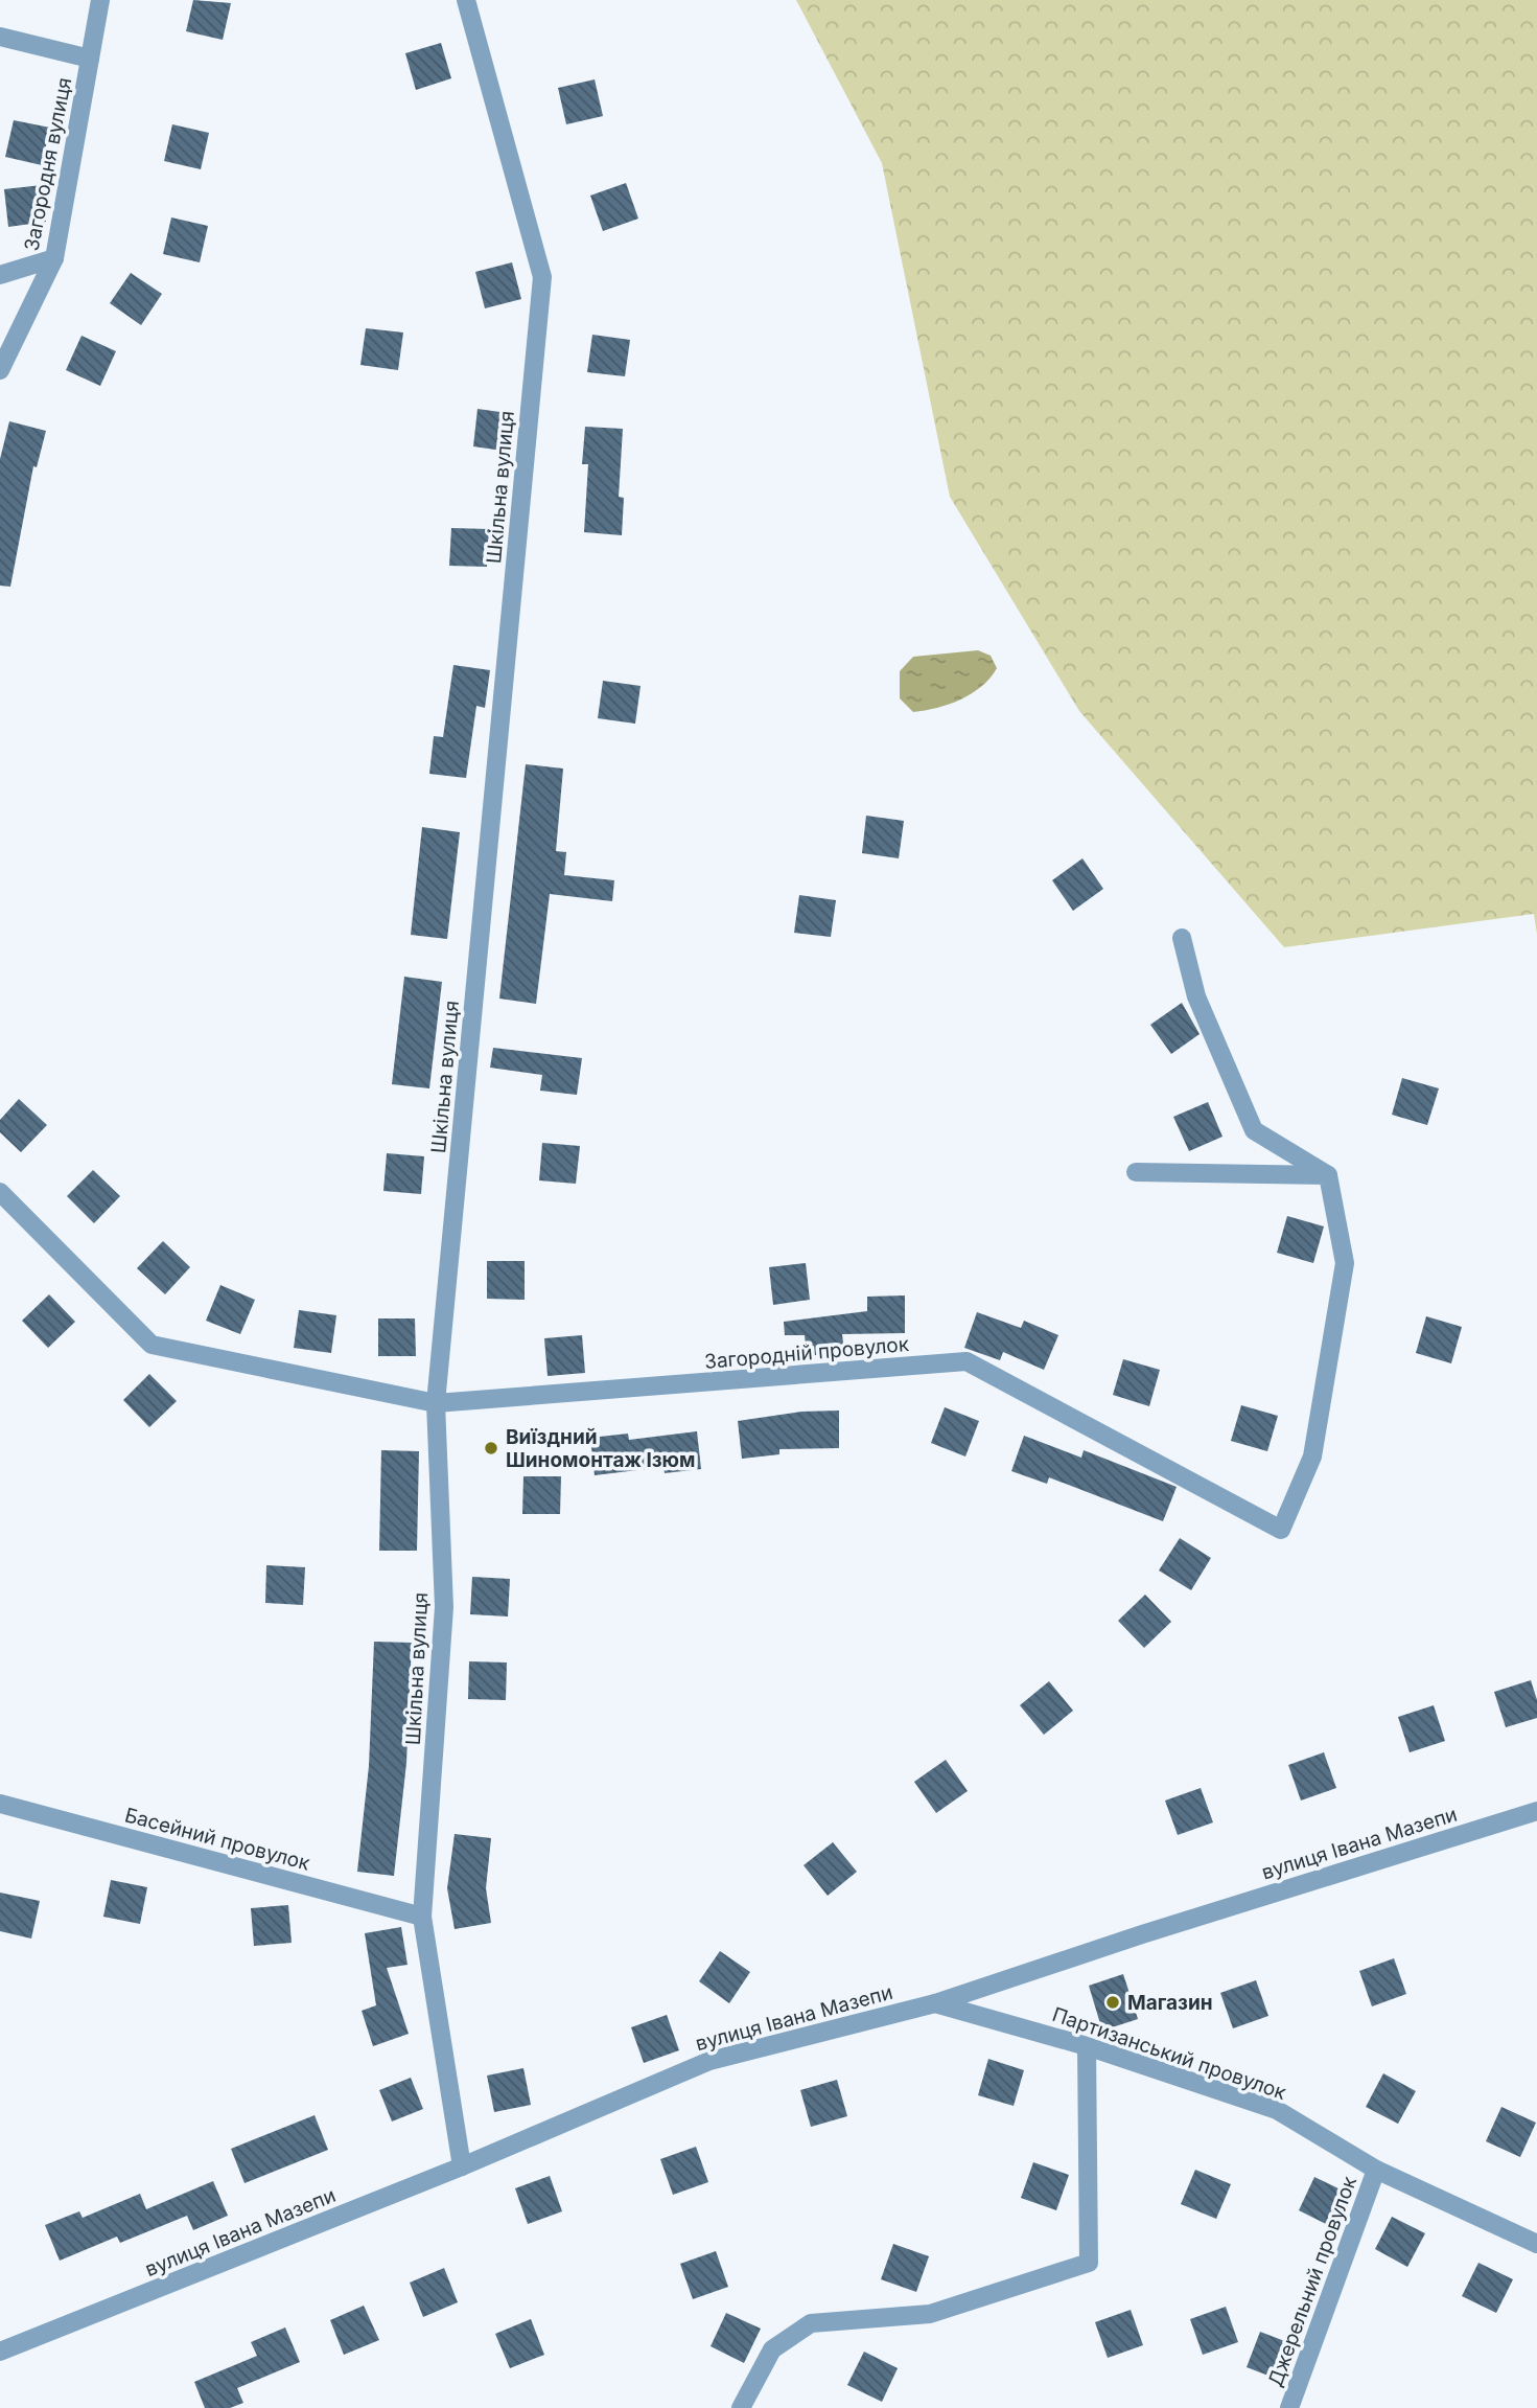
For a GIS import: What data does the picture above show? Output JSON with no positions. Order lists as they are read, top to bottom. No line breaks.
{"streets":{"street":["Загородня вулиця","Шкільна вулиця","Загородній провулок","Басейний провулок","вулиця Івана Мазепи","Партизанський провулок","Джерельний провулок"]},"crossings":[["Шкільна вулиця","Загородній провулок"],["Шкільна вулиця","Басейний провулок"],["Шкільна вулиця","вулиця Івана Мазепи"],["вулиця Івана Мазепи","Партизанський провулок"],["Партизанський провулок","Джерельний провулок"]],"places":["Виїздний Шиномонтаж Ізюм","Магазин"]}
